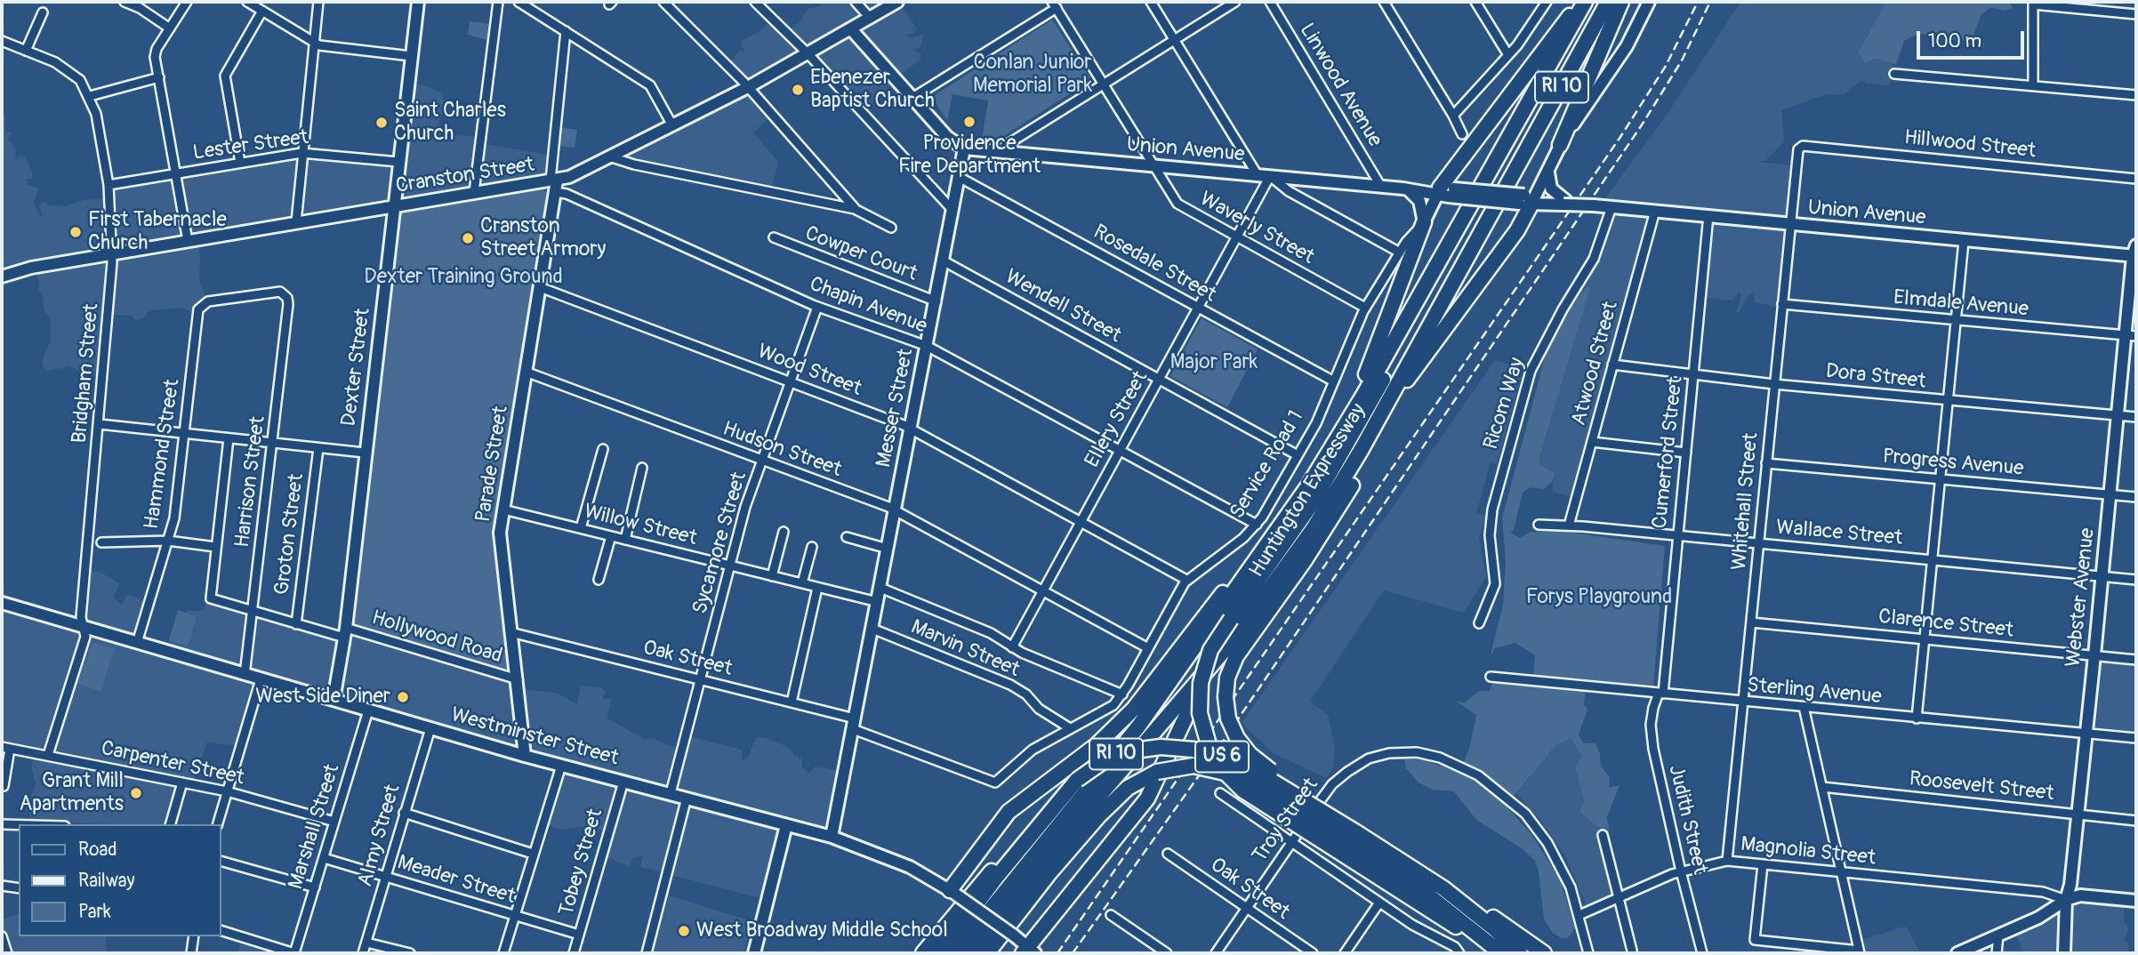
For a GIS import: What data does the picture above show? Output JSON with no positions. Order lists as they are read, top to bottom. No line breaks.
{"streets":{"highway":["RI 10","Huntington Expressway","US 6"],"main road":["Union Avenue","Cranston Street","Dexter Street","Messer Street","Parade Street","Service Road 1","Webster Avenue","Westminster Street"],"street":["Linwood Avenue","Hillwood Street","Lester Street","Waverly Street","Cowper Court","Rosedale Street","Elmdale Avenue","Chapin Avenue","Wendell Street","Atwood Street","Wood Street","Bridgham Street","Dora Street","Ricom Way","Ellery Street","Hudson Street","Cumerford Street","Hammond Street","Progress Avenue","Harrison Street","Whitehall Street","Willow Street","Wallace Street","Groton Street","Sycamore Street","Clarence Street","Hollywood Road","Marvin Street","Oak Street","Sterling Avenue","Carpenter Street","Roosevelt Street","Judith Street","Troy Street","Marshall Street","Almy Street","Magnolia Street","Tobey Street","Meader Street"]},"crossings":[["Linwood Avenue","Union Avenue"],["Hillwood Street","Whitehall Street"],["Lester Street","Dexter Street"],["Lester Street","Bridgham Street"],["Union Avenue","Waverly Street"],["Union Avenue","Atwood Street"],["Union Avenue","Ricom Way"],["Union Avenue","Messer Street"],["Union Avenue","Ellery Street"],["Union Avenue","Cumerford Street"],["Union Avenue","Service Road 1"],["Union Avenue","Whitehall Street"],["Union Avenue","Webster Avenue"],["Cranston Street","Dexter Street"],["Cranston Street","Bridgham Street"],["Cranston Street","Parade Street"],["Waverly Street","Ellery Street"],["Waverly Street","Service Road 1"],["Cowper Court","Messer Street"],["Rosedale Street","Messer Street"],["Rosedale Street","Ellery Street"],["Rosedale Street","Service Road 1"],["Elmdale Avenue","Whitehall Street"],["Elmdale Avenue","Webster Avenue"],["Chapin Avenue","Messer Street"],["Chapin Avenue","Ellery Street"],["Chapin Avenue","Parade Street"],["Chapin Avenue","Service Road 1"],["Chapin Avenue","Sycamore Street"],["Wendell Street","Messer Street"],["Wendell Street","Ellery Street"],["Wendell Street","Service Road 1"],["Atwood Street","Dora Street"],["Atwood Street","Wallace Street"],["Dexter Street","Hollywood Road"],["Dexter Street","Westminster Street"],["Wood Street","Messer Street"],["Wood Street","Ellery Street"],["Wood Street","Parade Street"],["Wood Street","Service Road 1"],["Wood Street","Sycamore Street"],["Bridgham Street","Westminster Street"],["Bridgham Street","Carpenter Street"],["Dora Street","Cumerford Street"],["Dora Street","Whitehall Street"],["Dora Street","Webster Avenue"],["Messer Street","Hudson Street"],["Messer Street","Willow Street"],["Messer Street","Marvin Street"],["Messer Street","Oak Street"],["Messer Street","Westminster Street"],["Ellery Street","Hudson Street"],["Hudson Street","Parade Street"],["Hudson Street","Service Road 1"],["Hudson Street","Sycamore Street"],["Cumerford Street","Wallace Street"],["Cumerford Street","Sterling Avenue"],["Cumerford Street","Judith Street"],["Hammond Street","Harrison Street"],["Hammond Street","Westminster Street"],["Progress Avenue","Whitehall Street"],["Progress Avenue","Webster Avenue"],["Parade Street","Willow Street"],["Parade Street","Hollywood Road"],["Parade Street","Oak Street"],["Parade Street","Westminster Street"],["Service Road 1","Marvin Street"],["Service Road 1","Oak Street"],["Harrison Street","Hollywood Road"],["Harrison Street","Westminster Street"],["Whitehall Street","Wallace Street"],["Whitehall Street","Clarence Street"],["Whitehall Street","Sterling Avenue"],["Whitehall Street","Magnolia Street"],["Willow Street","Sycamore Street"],["Wallace Street","Webster Avenue"],["Groton Street","Hollywood Road"],["Sycamore Street","Oak Street"],["Sycamore Street","Westminster Street"],["Webster Avenue","Clarence Street"],["Webster Avenue","Sterling Avenue"],["Webster Avenue","Roosevelt Street"],["Webster Avenue","Magnolia Street"],["Oak Street","Troy Street"],["Sterling Avenue","Judith Street"],["Westminster Street","Marshall Street"],["Westminster Street","Almy Street"],["Westminster Street","Tobey Street"],["Carpenter Street","Marshall Street"],["Judith Street","Magnolia Street"],["Troy Street","Magnolia Street"],["Marshall Street","Meader Street"],["Almy Street","Meader Street"],["Tobey Street","Meader Street"]],"parks":["Conlan Junior Memorial Park","Dexter Training Ground","Major Park","Forys Playground"],"places":["Ebenezer Baptist Church","Providence Fire Department","Saint Charles Church","First Tabernacle Church","Cranston Street Armory","West Side Diner","Grant Mill Apartments","West Broadway Middle School"],"legend":["Road","Railway","Park"],"scale_bar":"100 m"}
